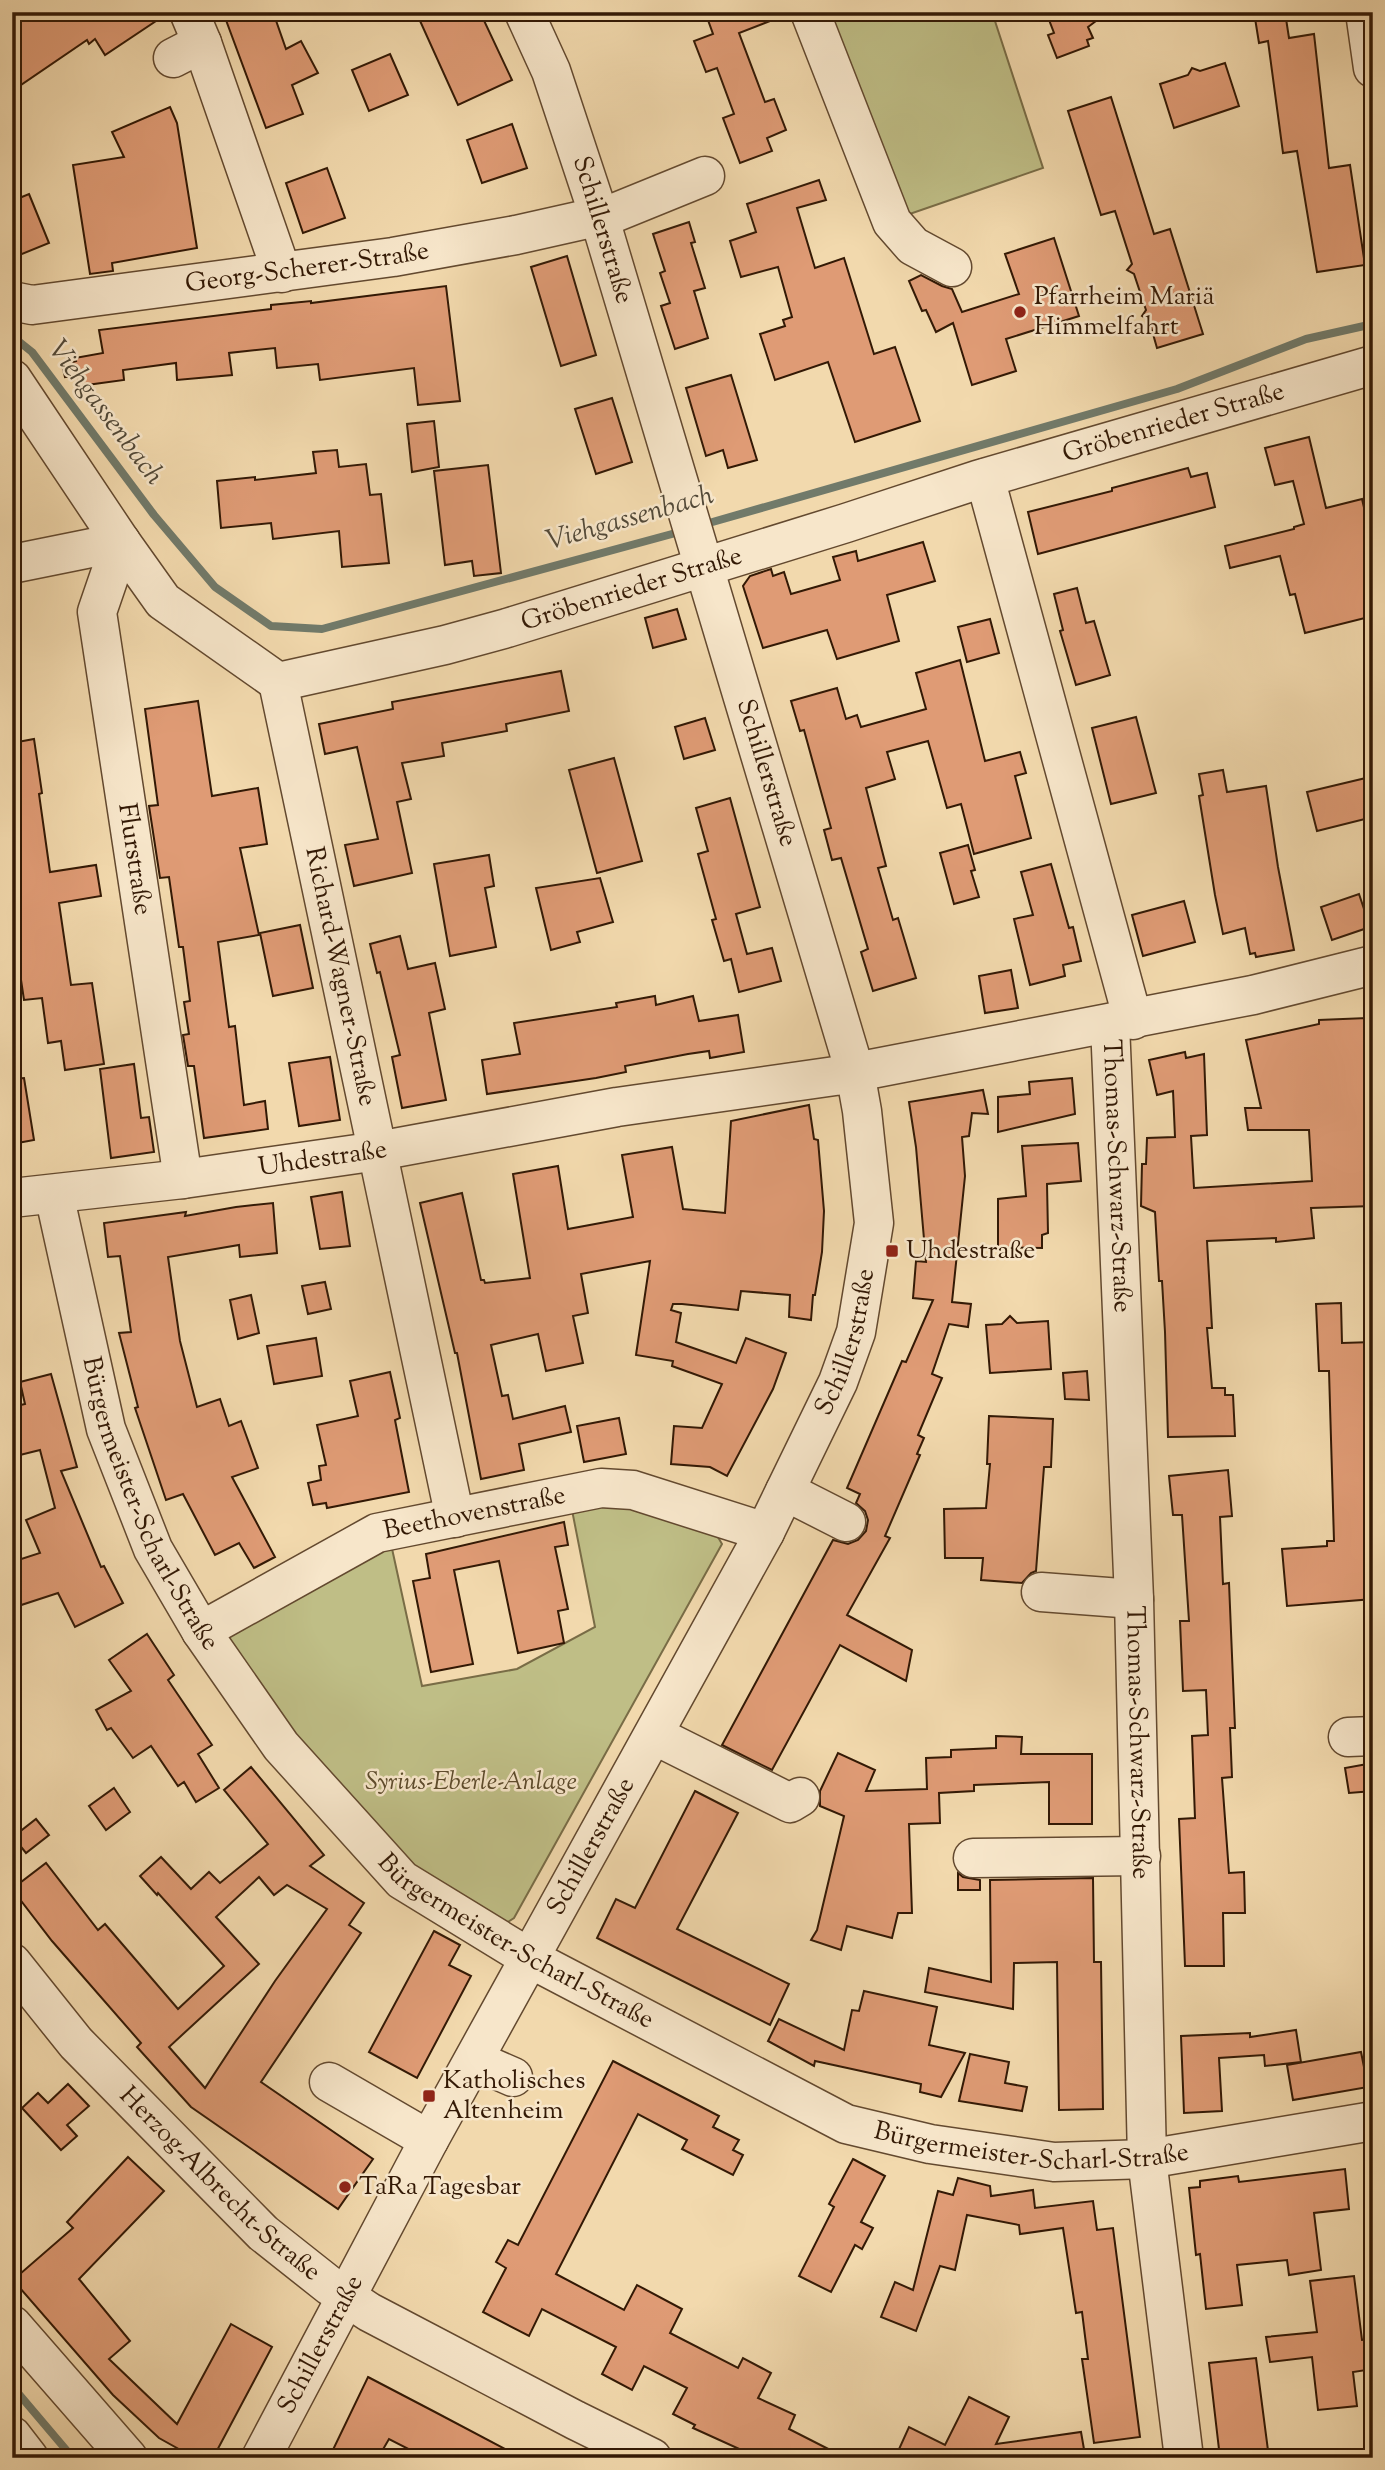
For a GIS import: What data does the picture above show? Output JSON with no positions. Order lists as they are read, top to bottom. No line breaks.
{"streets":{"street":["Schillerstraße","Georg-Scherer-Straße","Gröbenrieder Straße","Flurstraße","Richard-Wagner-Straße","Uhdestraße","Thomas-Schwarz-Straße","Bürgermeister-Scharl-Straße","Beethovenstraße","Herzog-Albrecht-Straße"]},"crossings":[["Schillerstraße","Georg-Scherer-Straße"],["Schillerstraße","Gröbenrieder Straße"],["Schillerstraße","Uhdestraße"],["Schillerstraße","Bürgermeister-Scharl-Straße"],["Schillerstraße","Beethovenstraße"],["Schillerstraße","Herzog-Albrecht-Straße"],["Gröbenrieder Straße","Richard-Wagner-Straße"],["Gröbenrieder Straße","Thomas-Schwarz-Straße"],["Flurstraße","Uhdestraße"],["Richard-Wagner-Straße","Uhdestraße"],["Richard-Wagner-Straße","Beethovenstraße"],["Uhdestraße","Thomas-Schwarz-Straße"],["Uhdestraße","Bürgermeister-Scharl-Straße"],["Thomas-Schwarz-Straße","Bürgermeister-Scharl-Straße"],["Bürgermeister-Scharl-Straße","Beethovenstraße"]],"water":["Viehgassenbach"],"parks":["Syrius-Eberle-Anlage"],"places":{"other":["Pfarrheim Mariä Himmelfahrt","TaRa Tagesbar"],"transit":["Uhdestraße","Katholisches Altenheim"]}}
